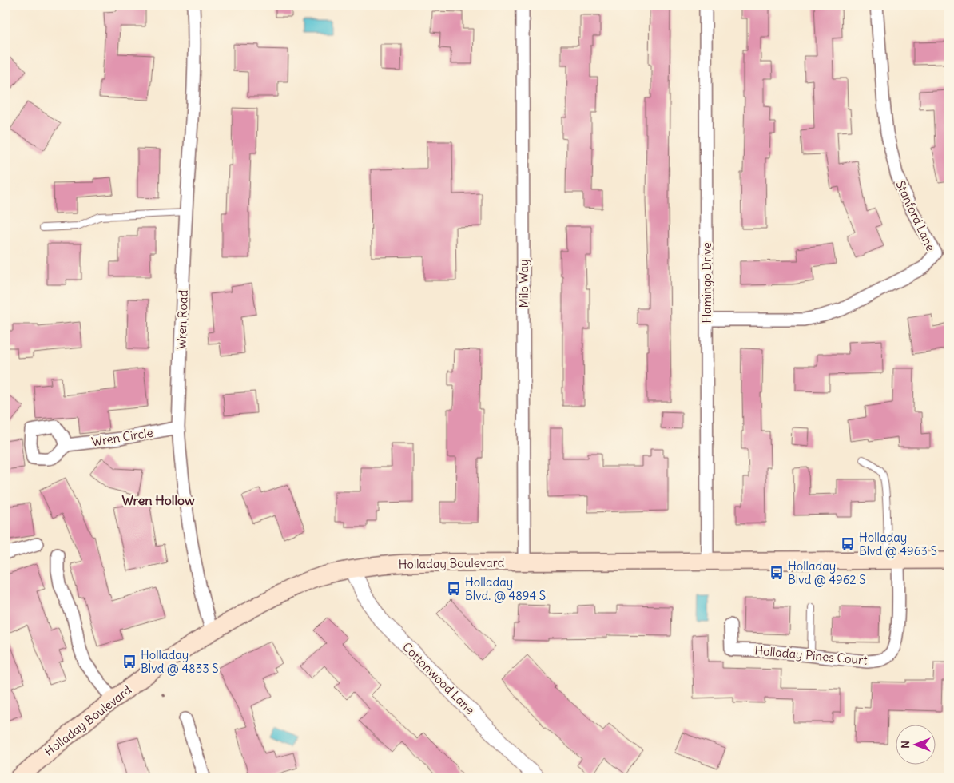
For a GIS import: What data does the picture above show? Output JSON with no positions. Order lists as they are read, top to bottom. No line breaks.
{"streets":{"main road":["Holladay Boulevard"],"street":["Stanford Lane","Flamingo Drive","Milo Way","Wren Road","Wren Circle","Holladay Pines Court","Cottonwood Lane"]},"crossings":[["Stanford Lane","Flamingo Drive"],["Flamingo Drive","Holladay Boulevard"],["Milo Way","Holladay Boulevard"],["Wren Road","Wren Circle"],["Wren Road","Holladay Boulevard"],["Holladay Boulevard","Holladay Pines Court"],["Holladay Boulevard","Cottonwood Lane"]],"districts":["Wren Hollow"],"places":{"bus stop":["Holladay Blvd @ 4963 S","Holladay Blvd @ 4962 S","Holladay Blvd. @ 4894 S","Holladay Blvd @ 4833 S"]},"north":"left"}
